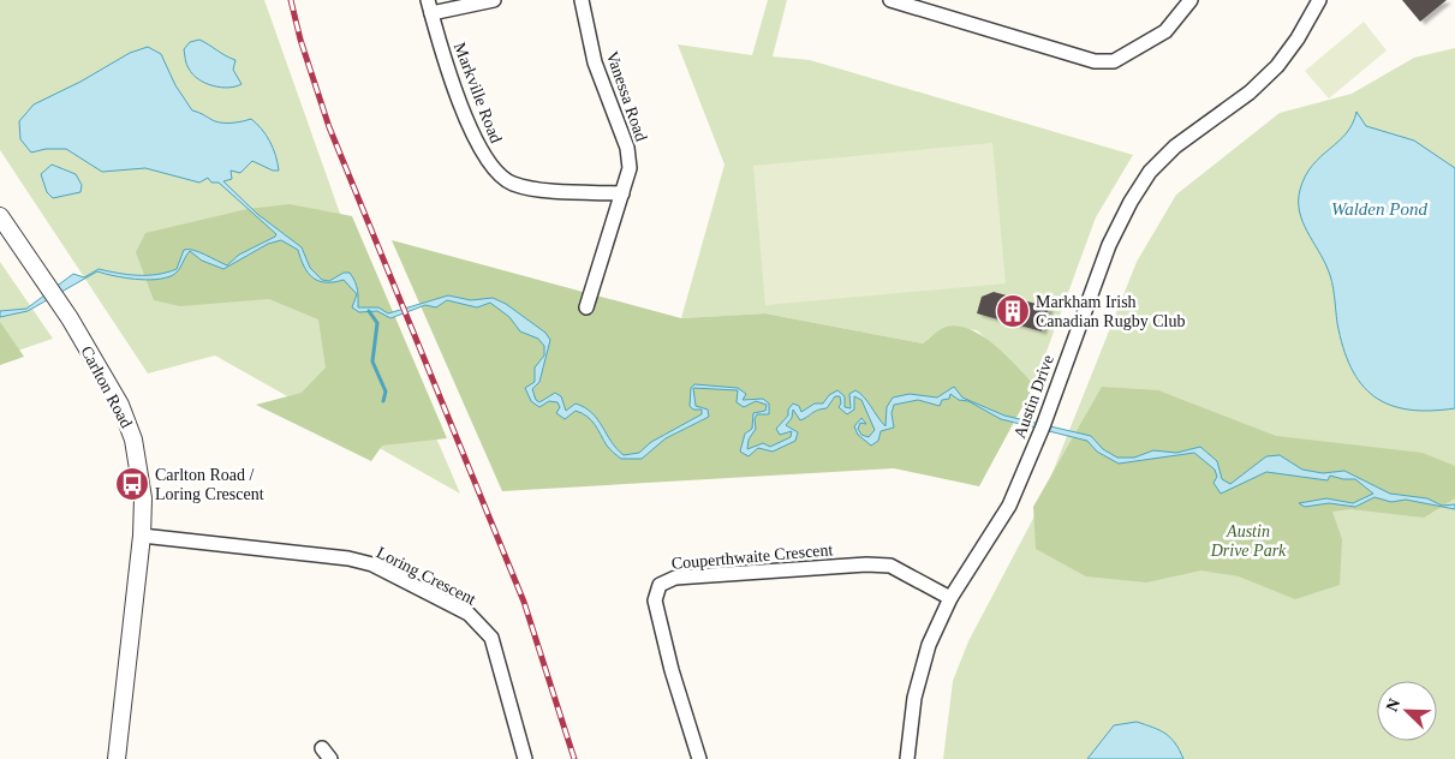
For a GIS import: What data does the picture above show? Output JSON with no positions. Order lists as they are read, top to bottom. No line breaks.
{"streets":{"street":["Markville Road","Vanessa Road","Carlton Road","Austin Drive","Couperthwaite Crescent","Loring Crescent"]},"crossings":[["Markville Road","Vanessa Road"],["Carlton Road","Loring Crescent"],["Austin Drive","Couperthwaite Crescent"]],"water":["Walden Pond"],"parks":["Austin Drive Park"],"places":{"building":["Markham Irish Canadian Rugby Club"],"bus stop":["Carlton Road / Loring Crescent"]},"north":"top left"}
